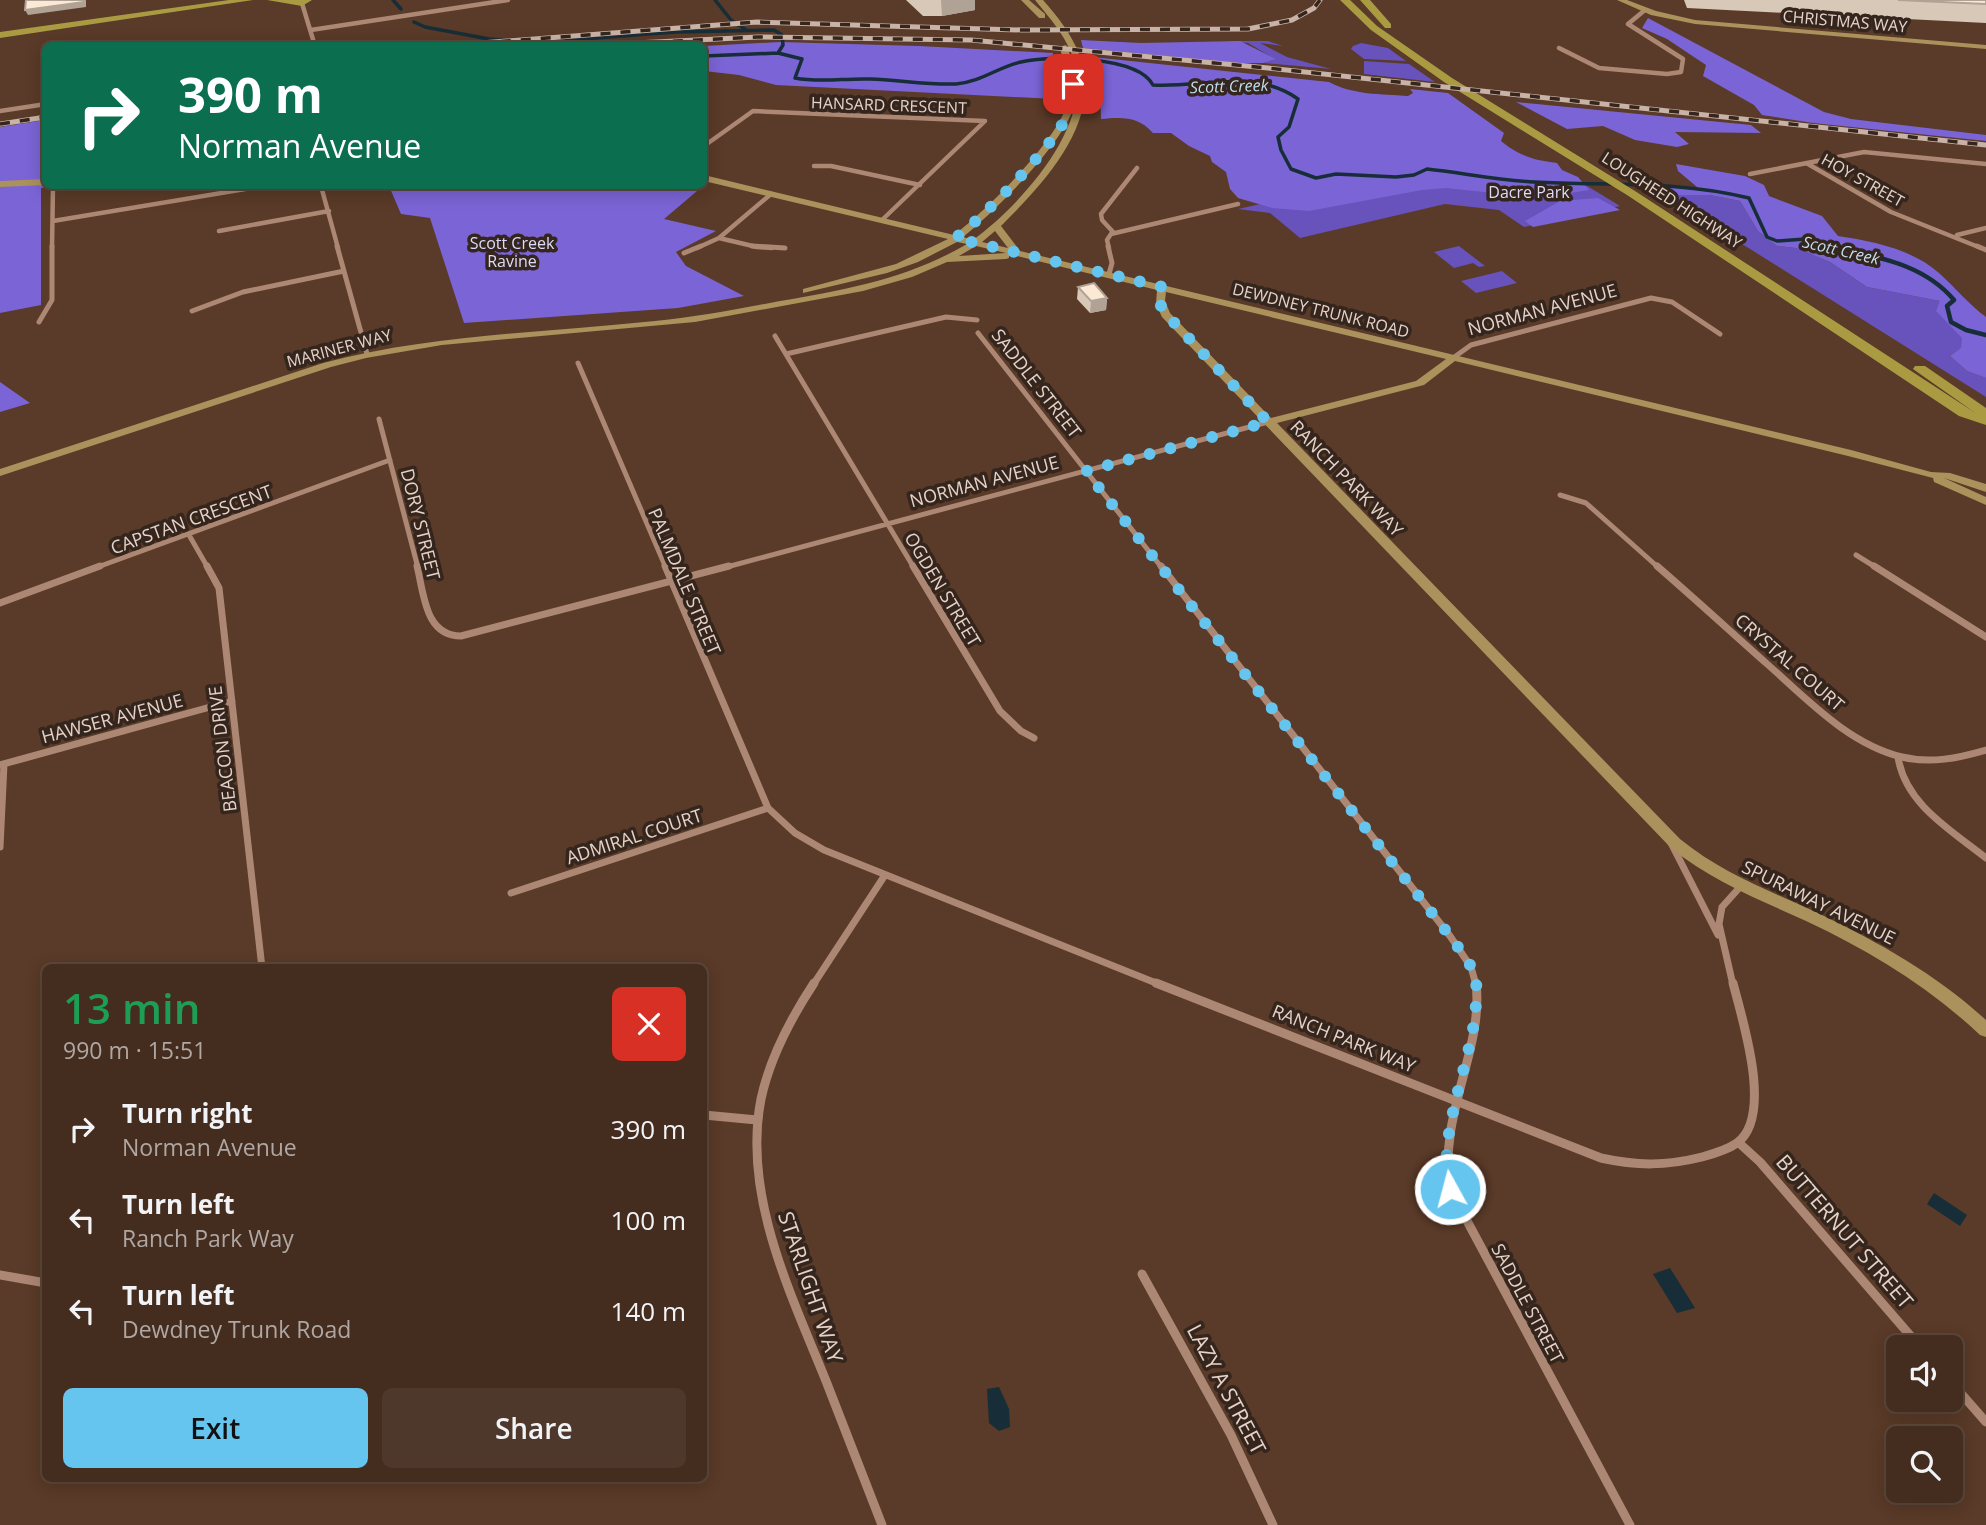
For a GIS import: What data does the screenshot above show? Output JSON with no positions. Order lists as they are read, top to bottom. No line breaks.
{"streets":{"main road":["CHRISTMAS WAY","LOUGHEED HIGHWAY","NORMAN AVENUE","DEWDNEY TRUNK ROAD","MARINER WAY","RANCH PARK WAY","SPURAWAY AVENUE"],"street":["HANSARD CRESCENT","HOY STREET","SADDLE STREET","CAPSTAN CRESCENT","DORY STREET","PALMDALE STREET","OGDEN STREET","CRYSTAL COURT","HAWSER AVENUE","BEACON DRIVE","ADMIRAL COURT","BUTTERNUT STREET","STARLIGHT WAY","LAZY A STREET"]},"crossings":[["HANSARD CRESCENT","DEWDNEY TRUNK ROAD"],["NORMAN AVENUE","DEWDNEY TRUNK ROAD"],["NORMAN AVENUE","SADDLE STREET"],["NORMAN AVENUE","RANCH PARK WAY"],["NORMAN AVENUE","DORY STREET"],["NORMAN AVENUE","PALMDALE STREET"],["NORMAN AVENUE","OGDEN STREET"],["DEWDNEY TRUNK ROAD","MARINER WAY"],["DEWDNEY TRUNK ROAD","RANCH PARK WAY"],["SADDLE STREET","RANCH PARK WAY"],["RANCH PARK WAY","PALMDALE STREET"],["RANCH PARK WAY","ADMIRAL COURT"],["RANCH PARK WAY","SPURAWAY AVENUE"],["RANCH PARK WAY","BUTTERNUT STREET"],["RANCH PARK WAY","STARLIGHT WAY"],["CAPSTAN CRESCENT","DORY STREET"],["CAPSTAN CRESCENT","BEACON DRIVE"],["PALMDALE STREET","ADMIRAL COURT"],["HAWSER AVENUE","BEACON DRIVE"]],"water":["Scott Creek"],"parks":["Dacre Park","Scott Creek Ravine"],"page":{"turn":["390 m","Norman Avenue"],"heading":["13 min","990 m · 15:51"],"list":[{"name":"Turn right","note":"Norman Avenue","value":"390 m"},{"name":"Turn left","note":"Ranch Park Way","value":"100 m"},{"name":"Turn left","note":"Dewdney Trunk Road","value":"140 m"}],"buttons":["Exit","Share"]}}
